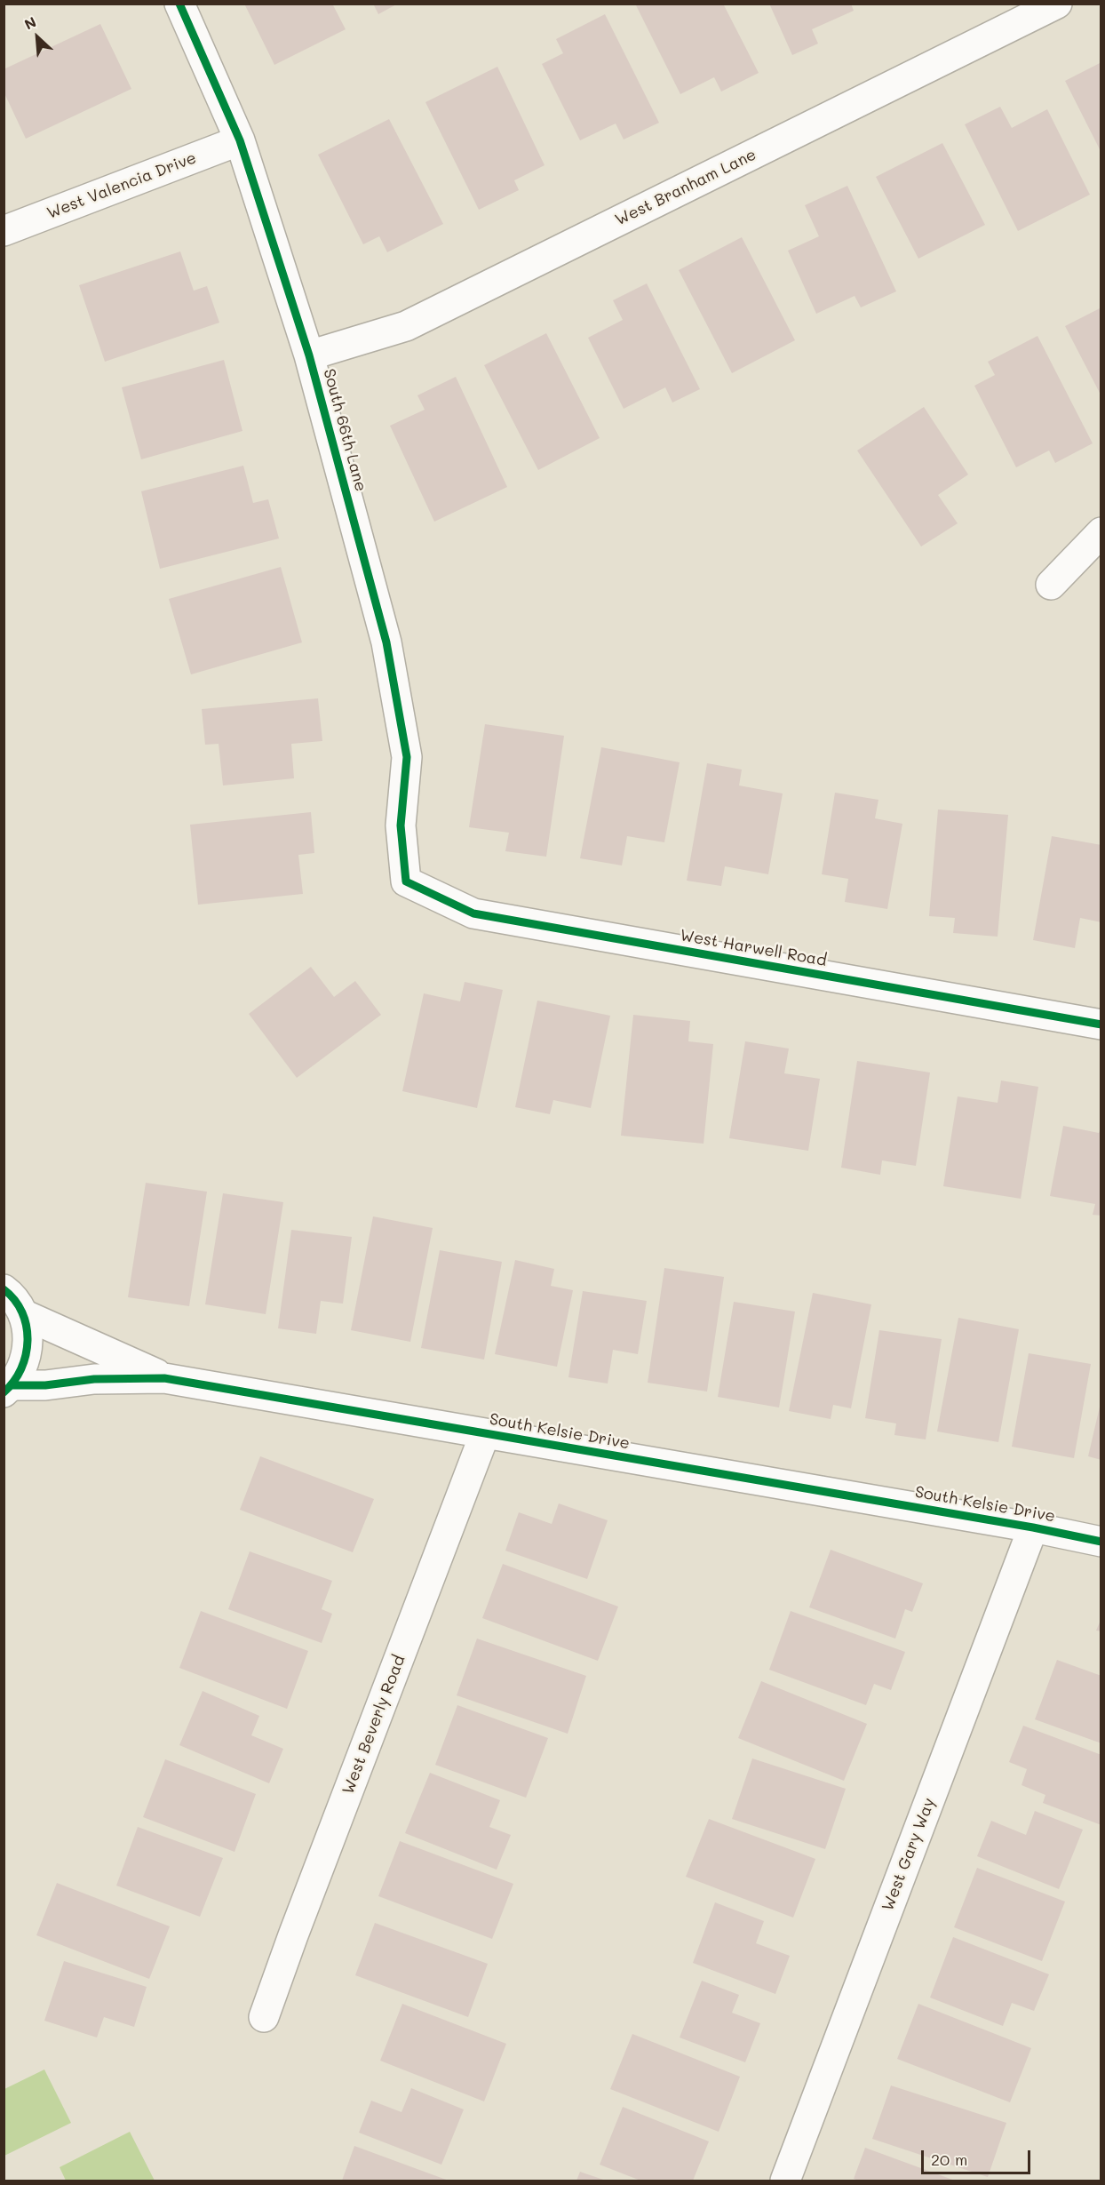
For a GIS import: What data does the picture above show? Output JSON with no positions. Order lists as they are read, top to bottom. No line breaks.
{"streets":{"street":["West Valencia Drive","West Branham Lane","South 66th Lane","West Harwell Road","South Kelsie Drive","West Beverly Road","West Gary Way"]},"crossings":[["West Valencia Drive","South 66th Lane"],["West Branham Lane","South 66th Lane"],["South 66th Lane","West Harwell Road"],["South Kelsie Drive","West Beverly Road"],["South Kelsie Drive","West Gary Way"]],"scale_bar":"20 m","north":"top left"}
